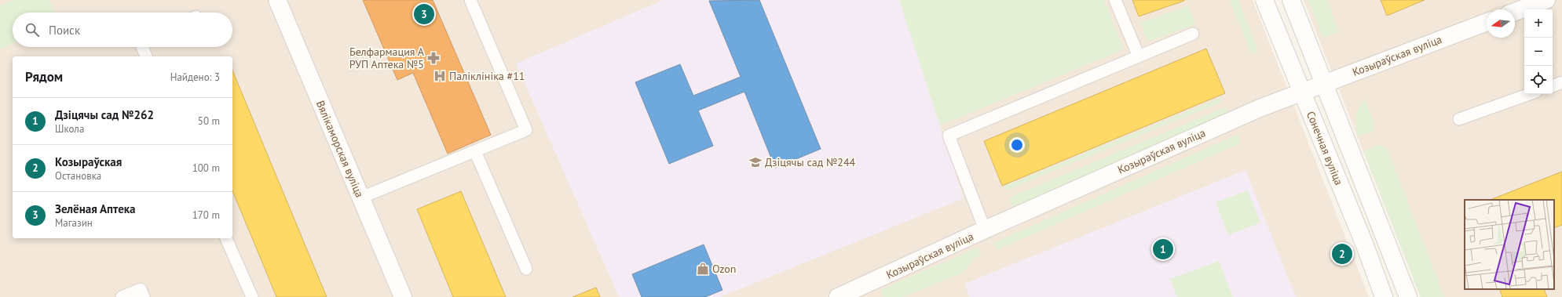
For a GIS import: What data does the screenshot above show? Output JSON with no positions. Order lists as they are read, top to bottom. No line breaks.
{"streets":{"street":["Козыраўская вуліца","Сонечная вуліца","Вялікаморская вуліца"]},"crossings":[["Козыраўская вуліца","Сонечная вуліца"]],"places":{"pharmacy":["Белфармация А РУП Аптека №5"],"hospital":["Паліклініка #11"],"school or university":["Дзіцячы сад №244"],"shop":["Ozon"]},"north":"left","page":{"pins":["3","1","2"],"map_buttons":["+","−"],"search":"Поиск","heading":["Рядом","Найдено: 3"],"list":[{"mark":"1","name":"Дзіцячы сад №262","note":"Школа","value":"50 m"},{"mark":"2","name":"Козыраўская","note":"Остановка","value":"100 m"},{"mark":"3","name":"Зелёная Аптека","note":"Магазин","value":"170 m"}]}}
